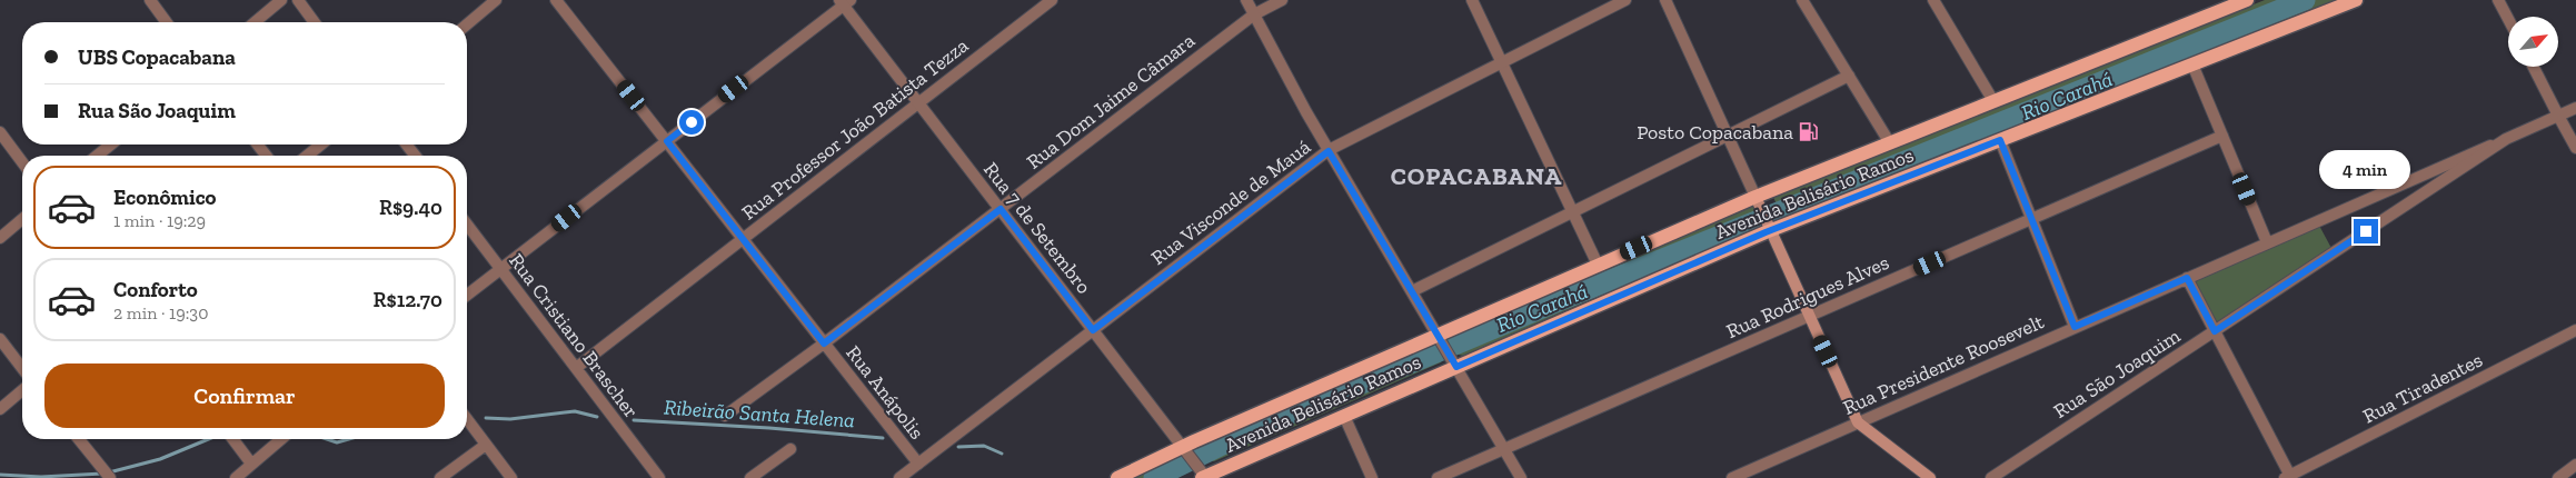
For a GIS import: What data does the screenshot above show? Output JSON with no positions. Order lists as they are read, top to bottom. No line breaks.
{"streets":{"main road":["Avenida Belisário Ramos"],"street":["Rua Dom Jaime Câmara","Rua Professor João Batista Tezza","Rua Visconde de Mauá","Rua 7 de Setembro","Rua Rodrigues Alves","Rua Cristiano Brascher","Rua Presidente Roosevelt","Rua São Joaquim","Rua Tiradentes","Rua Anápolis"]},"crossings":[["Rua Dom Jaime Câmara","Rua 7 de Setembro"],["Rua Dom Jaime Câmara","Rua Anápolis"],["Rua Professor João Batista Tezza","Rua 7 de Setembro"],["Rua Professor João Batista Tezza","Rua Cristiano Brascher"],["Rua Professor João Batista Tezza","Rua Anápolis"],["Avenida Belisário Ramos","Rua 7 de Setembro"],["Rua Visconde de Mauá","Rua 7 de Setembro"],["Rua Visconde de Mauá","Rua Anápolis"],["Rua Presidente Roosevelt","Rua São Joaquim"]],"districts":["COPACABANA"],"water":["Rio Carahá","Ribeirão Santa Helena"],"places":{"fuel station":["Posto Copacabana"]},"north":"top right","page":{"banner":["UBS Copacabana","Rua São Joaquim"],"bubble":"4 min","list":[{"name":"Econômico","note":"1 min · 19:29","value":"R$9.40"},{"name":"Conforto","note":"2 min · 19:30","value":"R$12.70"}],"buttons":"Confirmar"}}
